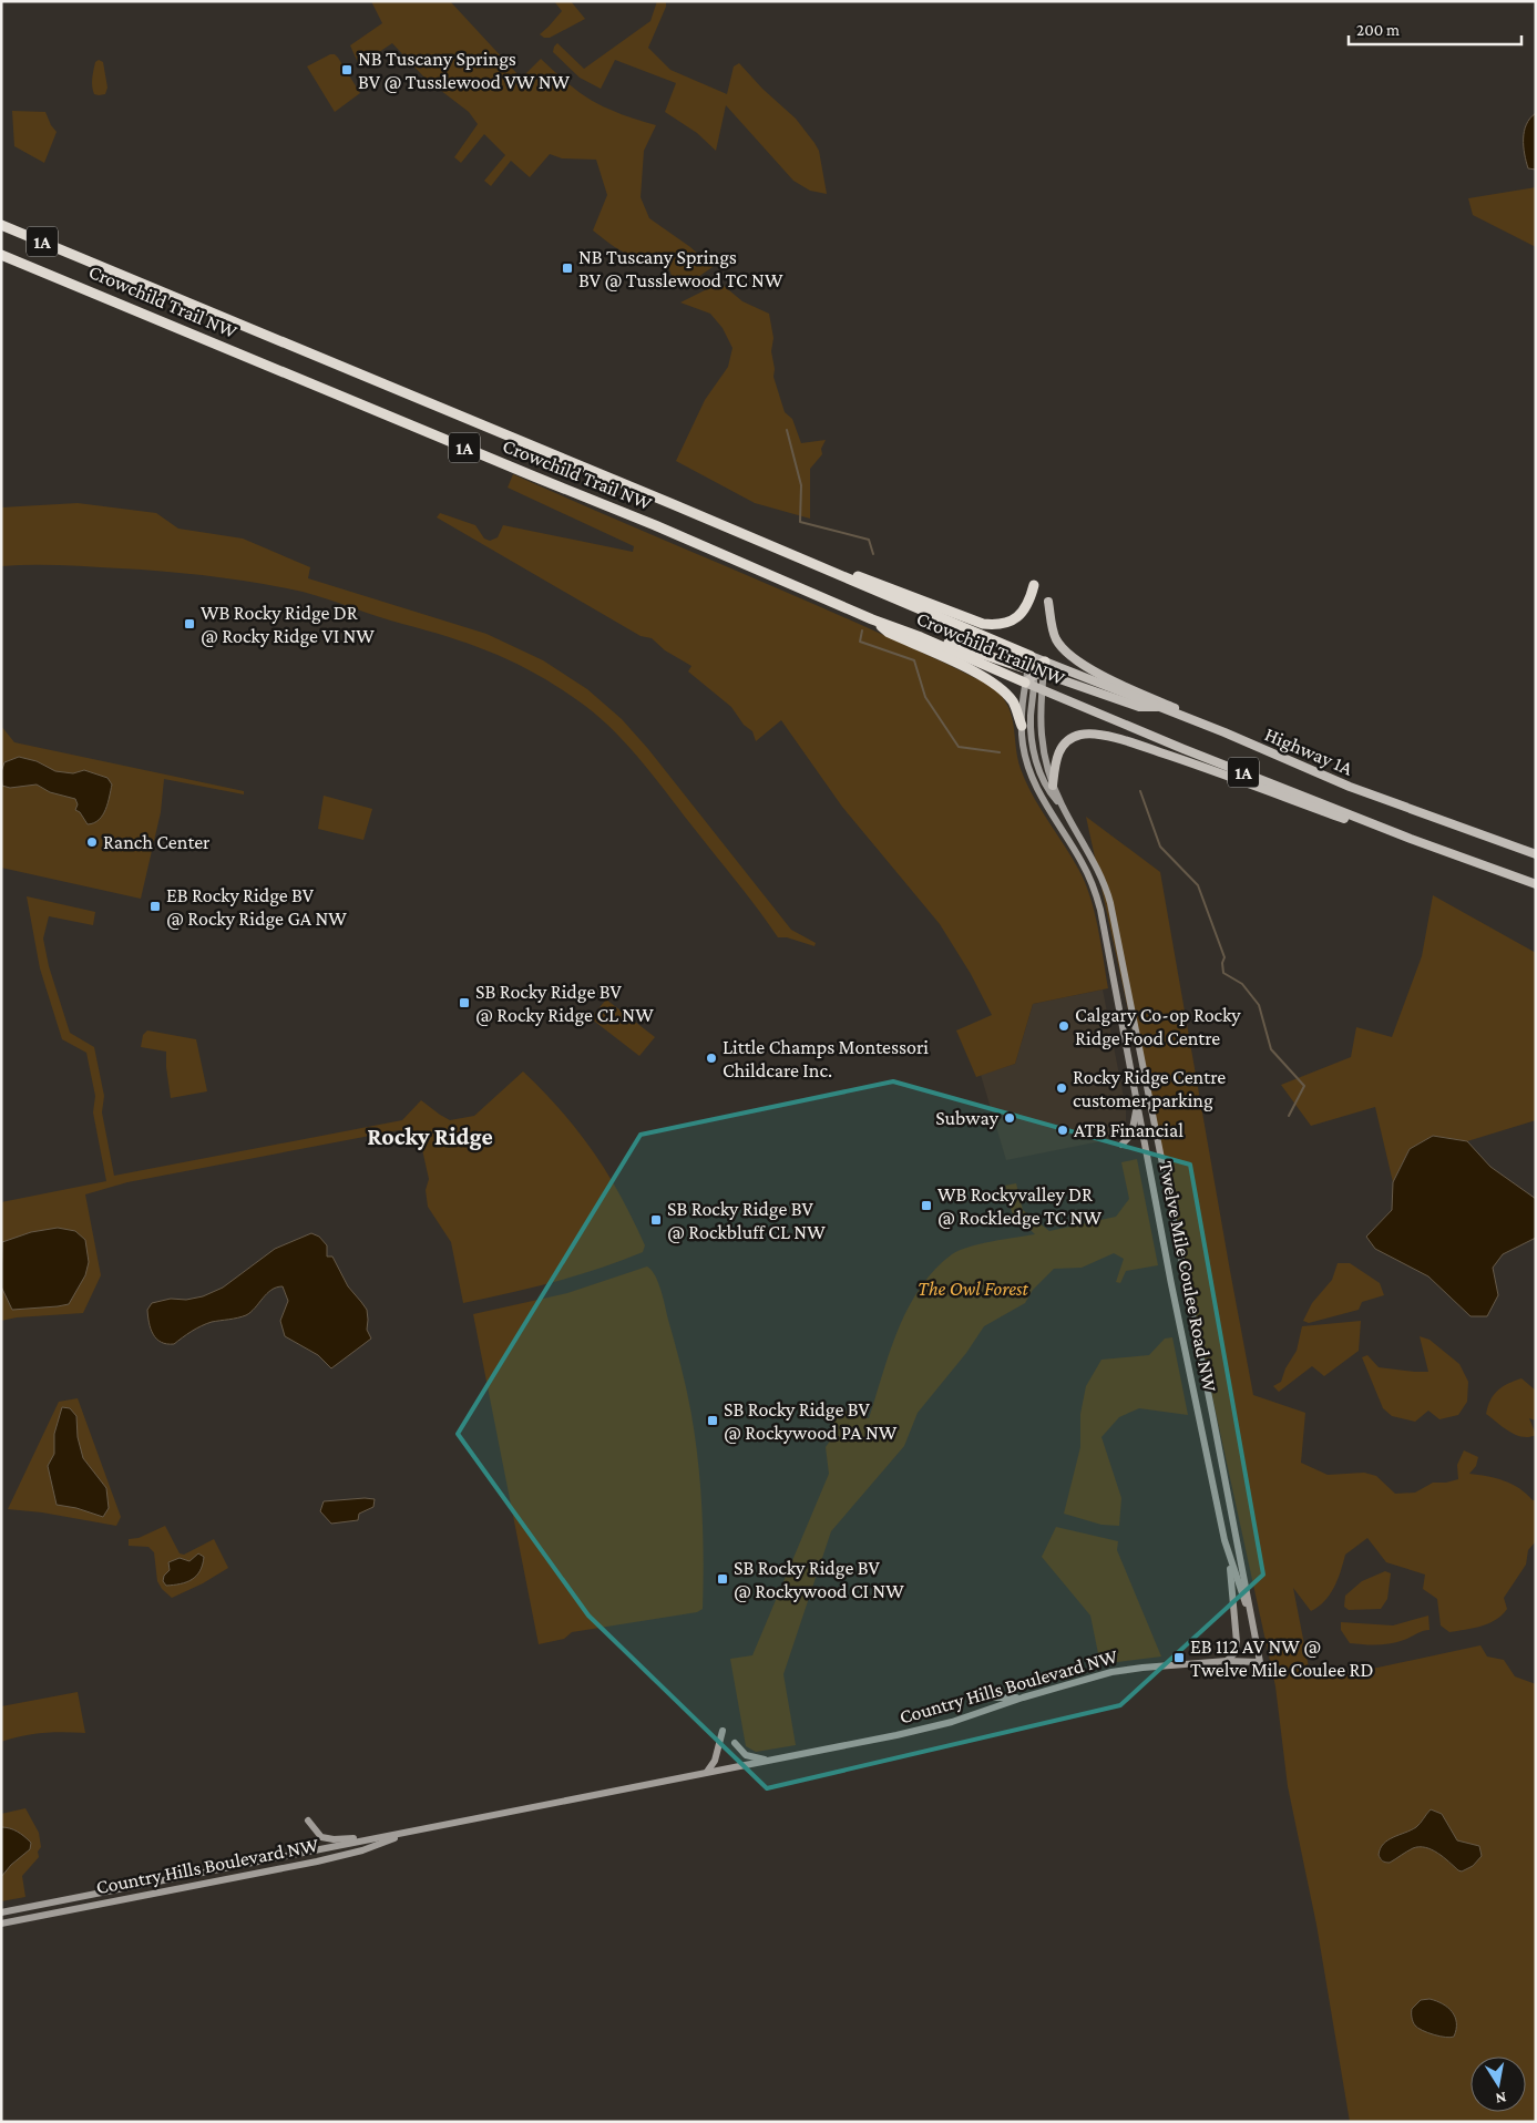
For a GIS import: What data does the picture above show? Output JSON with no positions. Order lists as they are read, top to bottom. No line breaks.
{"streets":{"highway":["1A","Crowchild Trail NW"],"main road":["Highway 1A","Twelve Mile Coulee Road NW","Country Hills Boulevard NW"]},"crossings":[["1A","Crowchild Trail NW"],["Crowchild Trail NW","Highway 1A"],["Crowchild Trail NW","Twelve Mile Coulee Road NW"],["Twelve Mile Coulee Road NW","Country Hills Boulevard NW"]],"districts":["Rocky Ridge"],"parks":["The Owl Forest"],"places":{"transit":["NB Tuscany Springs BV @ Tusslewood VW NW","NB Tuscany Springs BV @ Tusslewood TC NW","WB Rocky Ridge DR @ Rocky Ridge VI NW","EB Rocky Ridge BV @ Rocky Ridge GA NW","SB Rocky Ridge BV @ Rocky Ridge CL NW","WB Rockyvalley DR @ Rockledge TC NW","SB Rocky Ridge BV @ Rockbluff CL NW","SB Rocky Ridge BV @ Rockywood PA NW","SB Rocky Ridge BV @ Rockywood CI NW","EB 112 AV NW @ Twelve Mile Coulee RD"],"other":["Ranch Center","Calgary Co-op Rocky Ridge Food Centre","Little Champs Montessori Childcare Inc.","Rocky Ridge Centre customer parking","Subway","ATB Financial"]},"scale_bar":"200 m","north":"bottom"}
